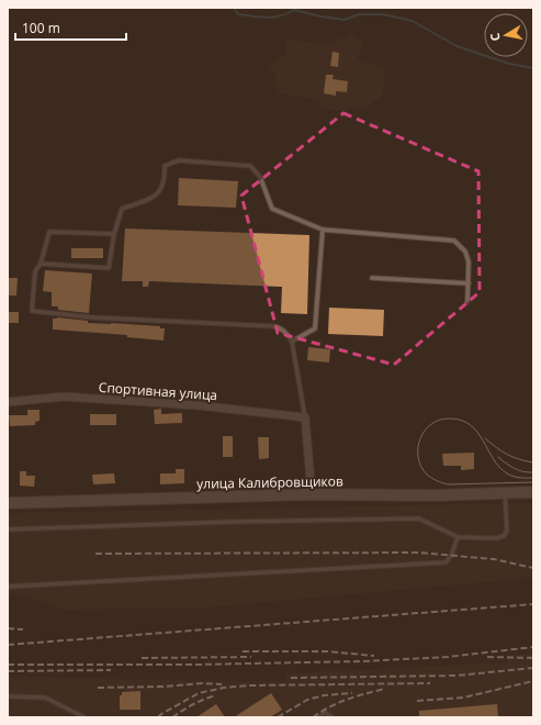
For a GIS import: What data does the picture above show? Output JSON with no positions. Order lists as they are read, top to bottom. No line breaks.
{"streets":{"street":["Спортивная улица","улица Калибровщиков"]},"scale_bar":"100 m","north":"left"}
